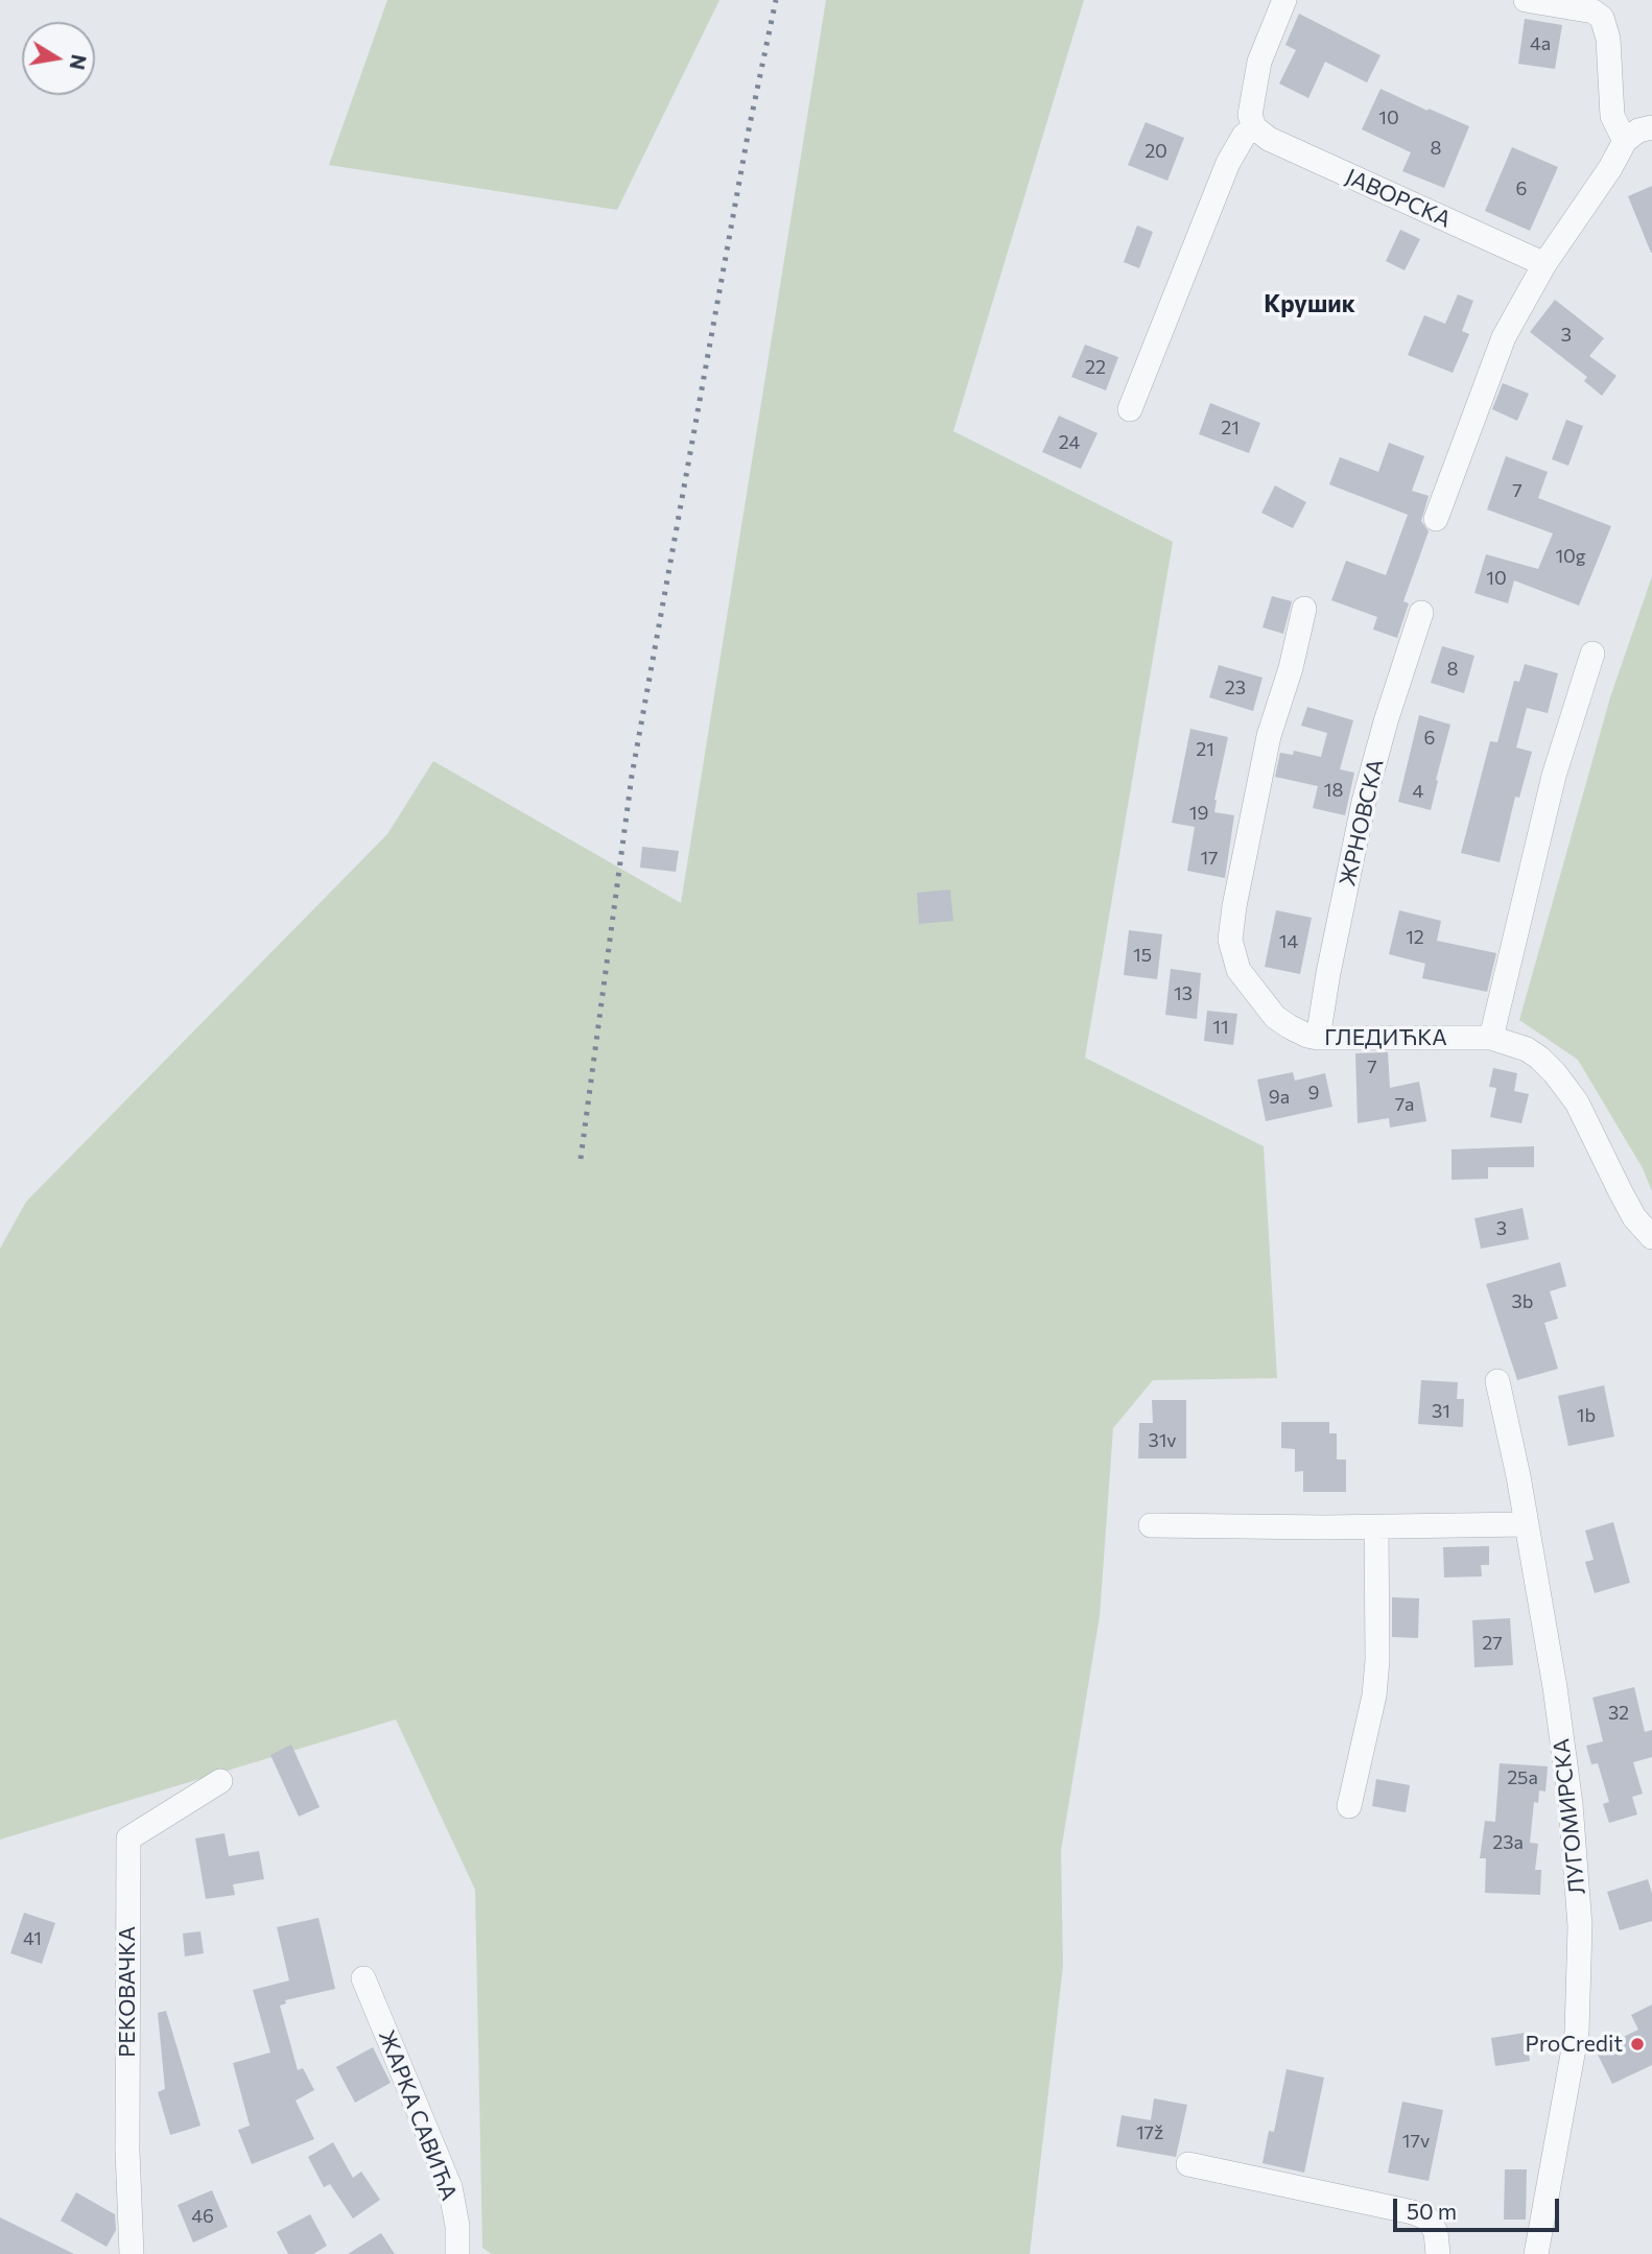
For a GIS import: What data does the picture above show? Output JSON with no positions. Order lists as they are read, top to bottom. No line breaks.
{"streets":{"street":["ЈАВОРСКА","ЖРНОВСКА","ГЛЕДИЋКА","ЛУГОМИРСКА","РЕКОВАЧКА","ЖАРКА САВИЋА"]},"crossings":[["ЖРНОВСКА","ГЛЕДИЋКА"]],"districts":["Крушик"],"places":["ProCredit"],"house_numbers":["4a","10","8","20","6","3","22","21","24","7","10g","10","8","23","6","21","18","4","19","17","12","14","15","13","11","7","9","9a","7a","3","3b","31","1b","31v","27","32","25a","23a","41","17ž","17v","46"],"scale_bar":"50 m","north":"right"}
